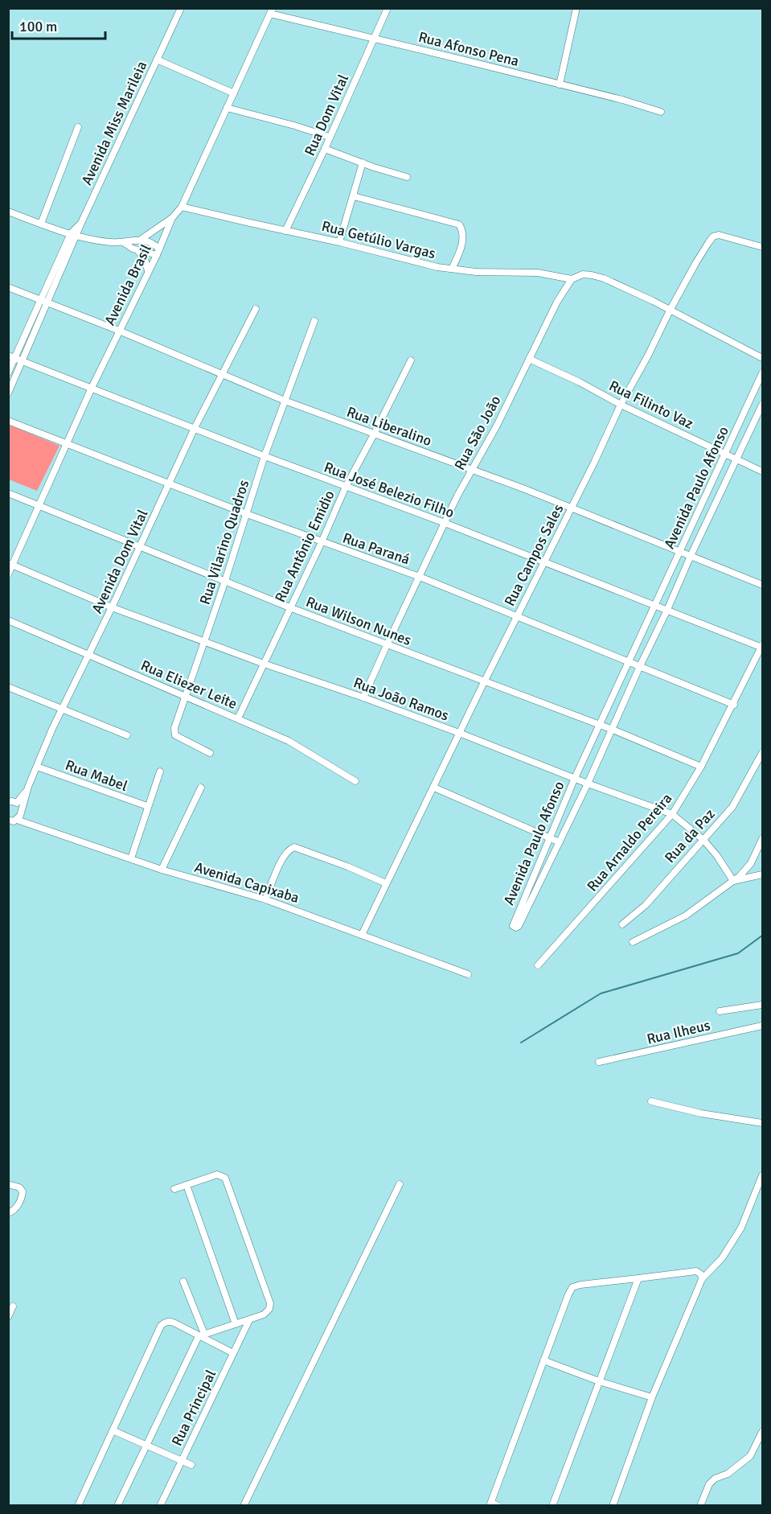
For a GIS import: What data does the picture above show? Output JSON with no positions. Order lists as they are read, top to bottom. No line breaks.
{"streets":{"street":["Rua Afonso Pena","Rua Dom Vital","Avenida Miss Marileia","Rua Getúlio Vargas","Avenida Brasil","Rua Filinto Vaz","Rua Liberalino","Rua São João","Avenida Paulo Afonso","Rua José Belezio Filho","Rua Vilarino Quadros","Rua Antônio Emidio","Rua Paraná","Rua Campos Sales","Avenida Dom Vital","Rua Wilson Nunes","Rua Eliezer Leite","Rua João Ramos","Rua Mabel","Rua da Paz","Rua Arnaldo Pereira","Avenida Capixaba","Rua Ilheus","Rua Principal"]},"crossings":[["Rua Afonso Pena","Rua Dom Vital"],["Rua Afonso Pena","Avenida Brasil"],["Rua Dom Vital","Rua Getúlio Vargas"],["Avenida Miss Marileia","Rua Liberalino"],["Rua Getúlio Vargas","Avenida Brasil"],["Rua Getúlio Vargas","Rua São João"],["Avenida Brasil","Rua Liberalino"],["Avenida Brasil","Rua José Belezio Filho"],["Avenida Brasil","Rua Paraná"],["Avenida Brasil","Rua Wilson Nunes"],["Avenida Brasil","Rua João Ramos"],["Rua Filinto Vaz","Rua São João"],["Rua Filinto Vaz","Avenida Paulo Afonso"],["Rua Filinto Vaz","Rua Campos Sales"],["Rua Liberalino","Rua São João"],["Rua Liberalino","Avenida Paulo Afonso"],["Rua Liberalino","Rua Vilarino Quadros"],["Rua Liberalino","Rua Antônio Emidio"],["Rua Liberalino","Rua Campos Sales"],["Rua Liberalino","Avenida Dom Vital"],["Rua São João","Rua José Belezio Filho"],["Rua São João","Rua Paraná"],["Rua São João","Rua Wilson Nunes"],["Rua São João","Rua João Ramos"],["Avenida Paulo Afonso","Rua José Belezio Filho"],["Avenida Paulo Afonso","Rua Paraná"],["Avenida Paulo Afonso","Rua Wilson Nunes"],["Avenida Paulo Afonso","Rua João Ramos"],["Rua José Belezio Filho","Rua Vilarino Quadros"],["Rua José Belezio Filho","Rua Antônio Emidio"],["Rua José Belezio Filho","Rua Campos Sales"],["Rua José Belezio Filho","Avenida Dom Vital"],["Rua José Belezio Filho","Rua Arnaldo Pereira"],["Rua Vilarino Quadros","Rua Paraná"],["Rua Vilarino Quadros","Rua Wilson Nunes"],["Rua Vilarino Quadros","Rua Eliezer Leite"],["Rua Vilarino Quadros","Rua João Ramos"],["Rua Antônio Emidio","Rua Paraná"],["Rua Antônio Emidio","Rua Wilson Nunes"],["Rua Antônio Emidio","Rua Eliezer Leite"],["Rua Antônio Emidio","Rua João Ramos"],["Rua Paraná","Rua Campos Sales"],["Rua Paraná","Avenida Dom Vital"],["Rua Paraná","Rua Arnaldo Pereira"],["Rua Campos Sales","Rua Wilson Nunes"],["Rua Campos Sales","Rua João Ramos"],["Rua Campos Sales","Avenida Capixaba"],["Avenida Dom Vital","Rua Wilson Nunes"],["Avenida Dom Vital","Rua Eliezer Leite"],["Avenida Dom Vital","Rua João Ramos"],["Avenida Dom Vital","Rua Mabel"],["Avenida Dom Vital","Avenida Capixaba"],["Rua Wilson Nunes","Rua Arnaldo Pereira"],["Rua João Ramos","Rua da Paz"],["Rua João Ramos","Rua Arnaldo Pereira"]],"scale_bar":"100 m"}
